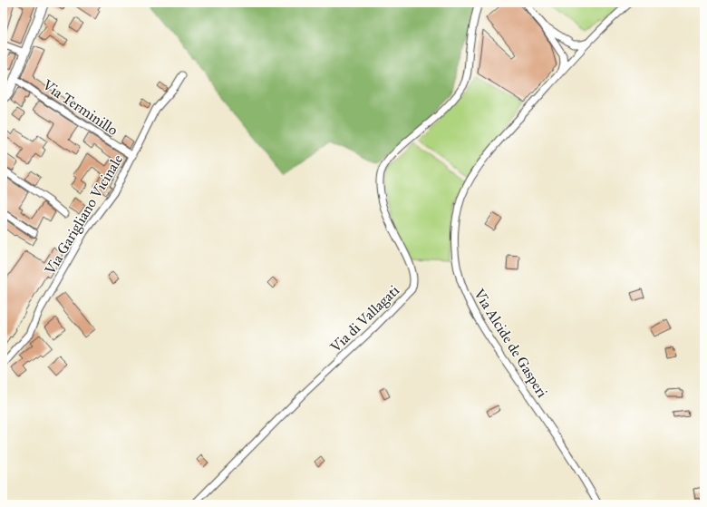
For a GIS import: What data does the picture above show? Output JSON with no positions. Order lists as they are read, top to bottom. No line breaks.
{"streets":{"street":["Via Terminillo","Via Garigliano Vicinale","Via di Vallagati","Via Alcide de Gasperi"]},"crossings":[["Via Terminillo","Via Garigliano Vicinale"]]}
